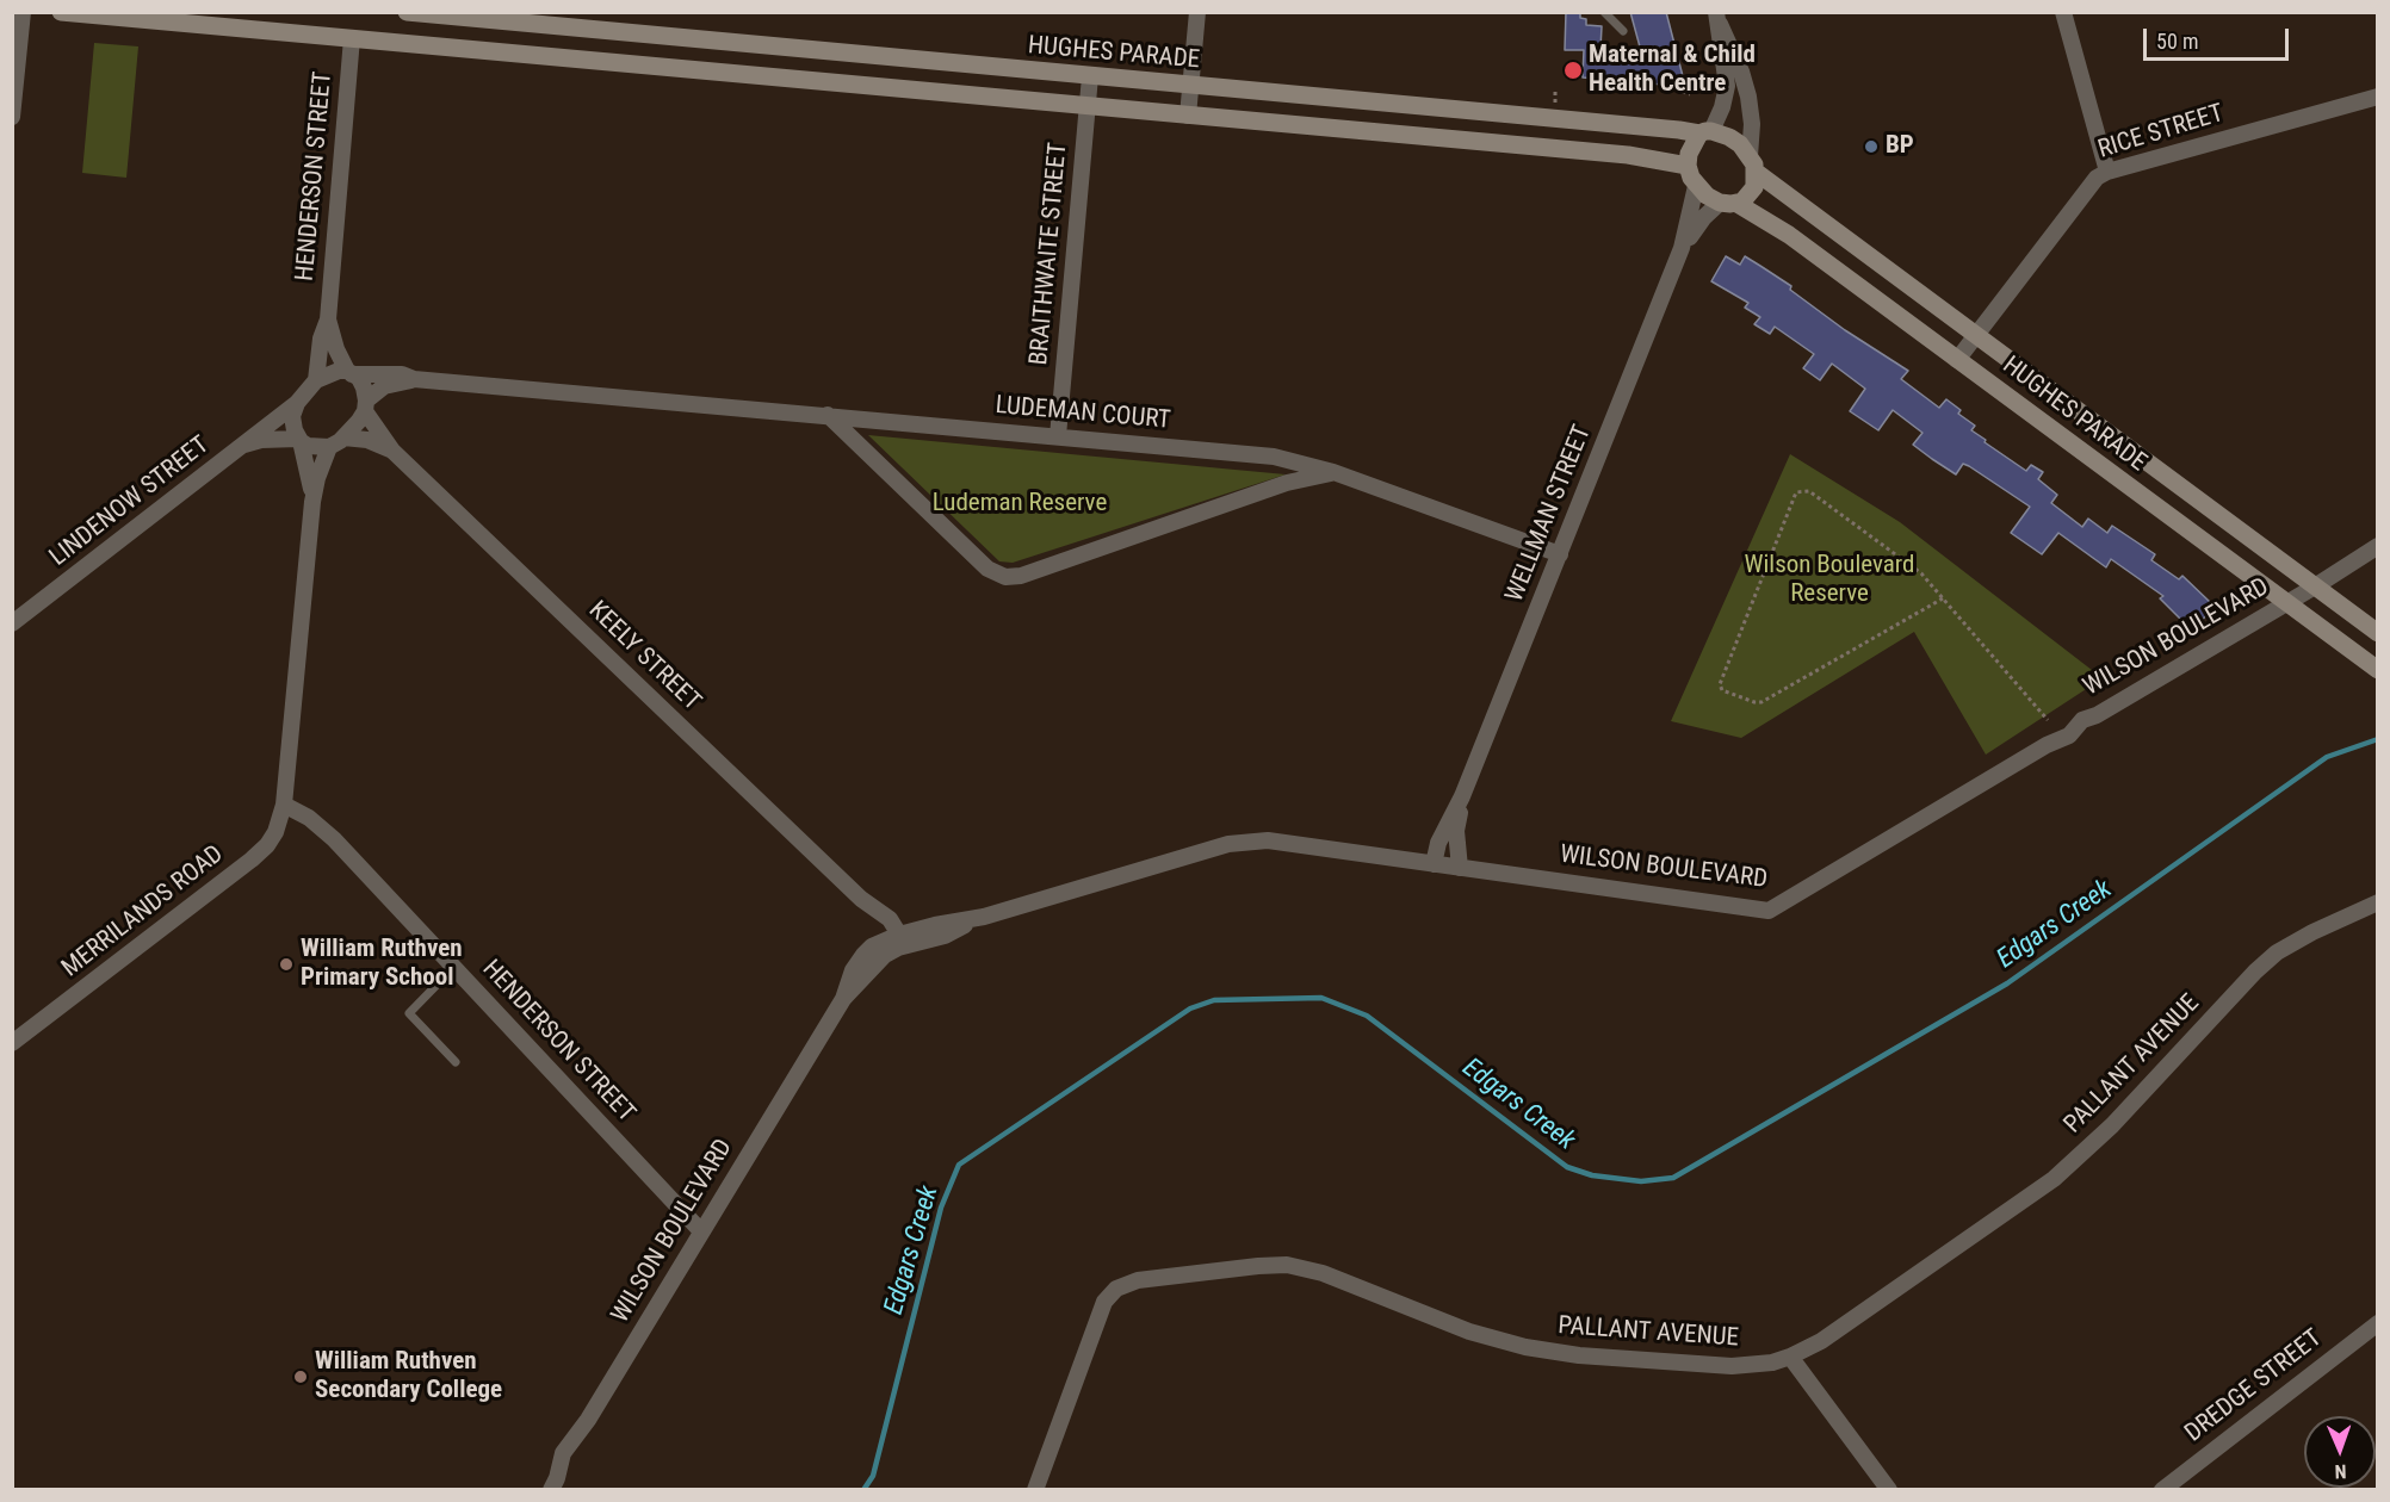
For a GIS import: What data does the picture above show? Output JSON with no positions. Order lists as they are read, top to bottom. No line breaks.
{"streets":{"street":["HUGHES PARADE","RICE STREET","HENDERSON STREET","BRAITHWAITE STREET","LUDEMAN COURT","LINDENOW STREET","WELLMAN STREET","WILSON BOULEVARD","KEELY STREET","MERRILANDS ROAD","PALLANT AVENUE","DREDGE STREET"]},"crossings":[["HUGHES PARADE","RICE STREET"],["HUGHES PARADE","BRAITHWAITE STREET"],["HUGHES PARADE","WELLMAN STREET"],["HUGHES PARADE","WILSON BOULEVARD"],["HENDERSON STREET","LUDEMAN COURT"],["HENDERSON STREET","LINDENOW STREET"],["HENDERSON STREET","WILSON BOULEVARD"],["HENDERSON STREET","KEELY STREET"],["HENDERSON STREET","MERRILANDS ROAD"],["BRAITHWAITE STREET","LUDEMAN COURT"],["LUDEMAN COURT","LINDENOW STREET"],["LUDEMAN COURT","WELLMAN STREET"],["LUDEMAN COURT","KEELY STREET"],["LINDENOW STREET","KEELY STREET"],["WELLMAN STREET","WILSON BOULEVARD"],["WILSON BOULEVARD","KEELY STREET"]],"water":["Edgars Creek"],"parks":["Ludeman Reserve","Wilson Boulevard Reserve"],"places":["Maternal & Child Health Centre","BP","William Ruthven Primary School","William Ruthven Secondary College"],"scale_bar":"50 m","north":"bottom"}
